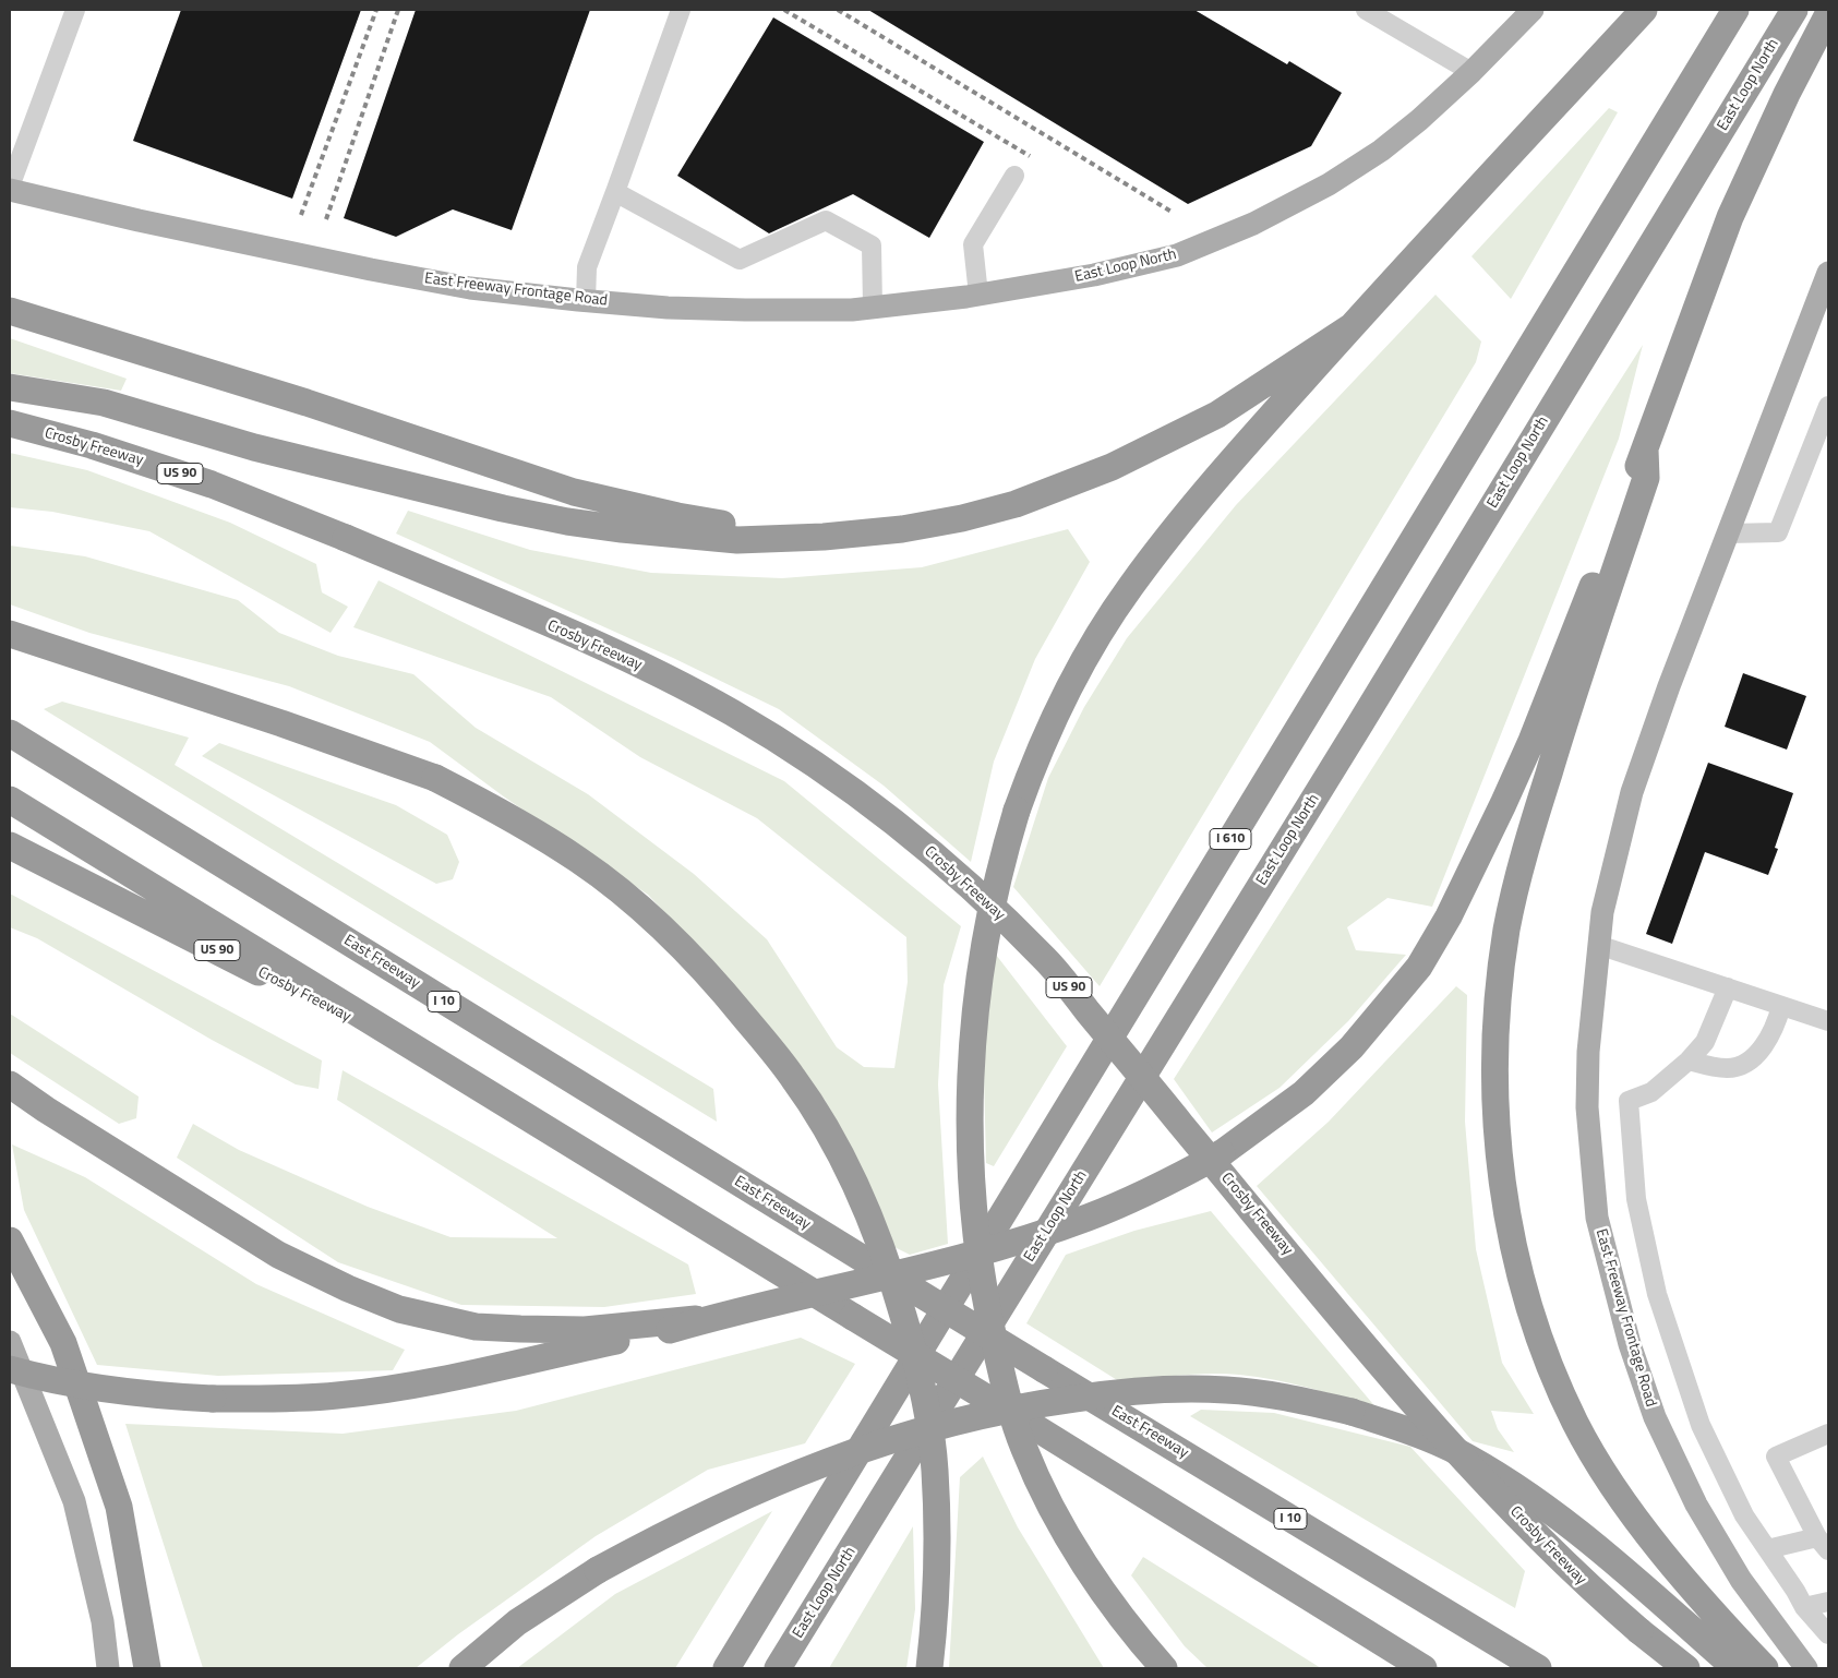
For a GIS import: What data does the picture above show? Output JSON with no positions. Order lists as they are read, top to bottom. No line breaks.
{"streets":{"highway":["East Loop North","Crosby Freeway","US 90","I 610","East Freeway","I 10"],"main road":["East Freeway Frontage Road"]},"crossings":[["East Loop North","East Freeway Frontage Road"]]}
